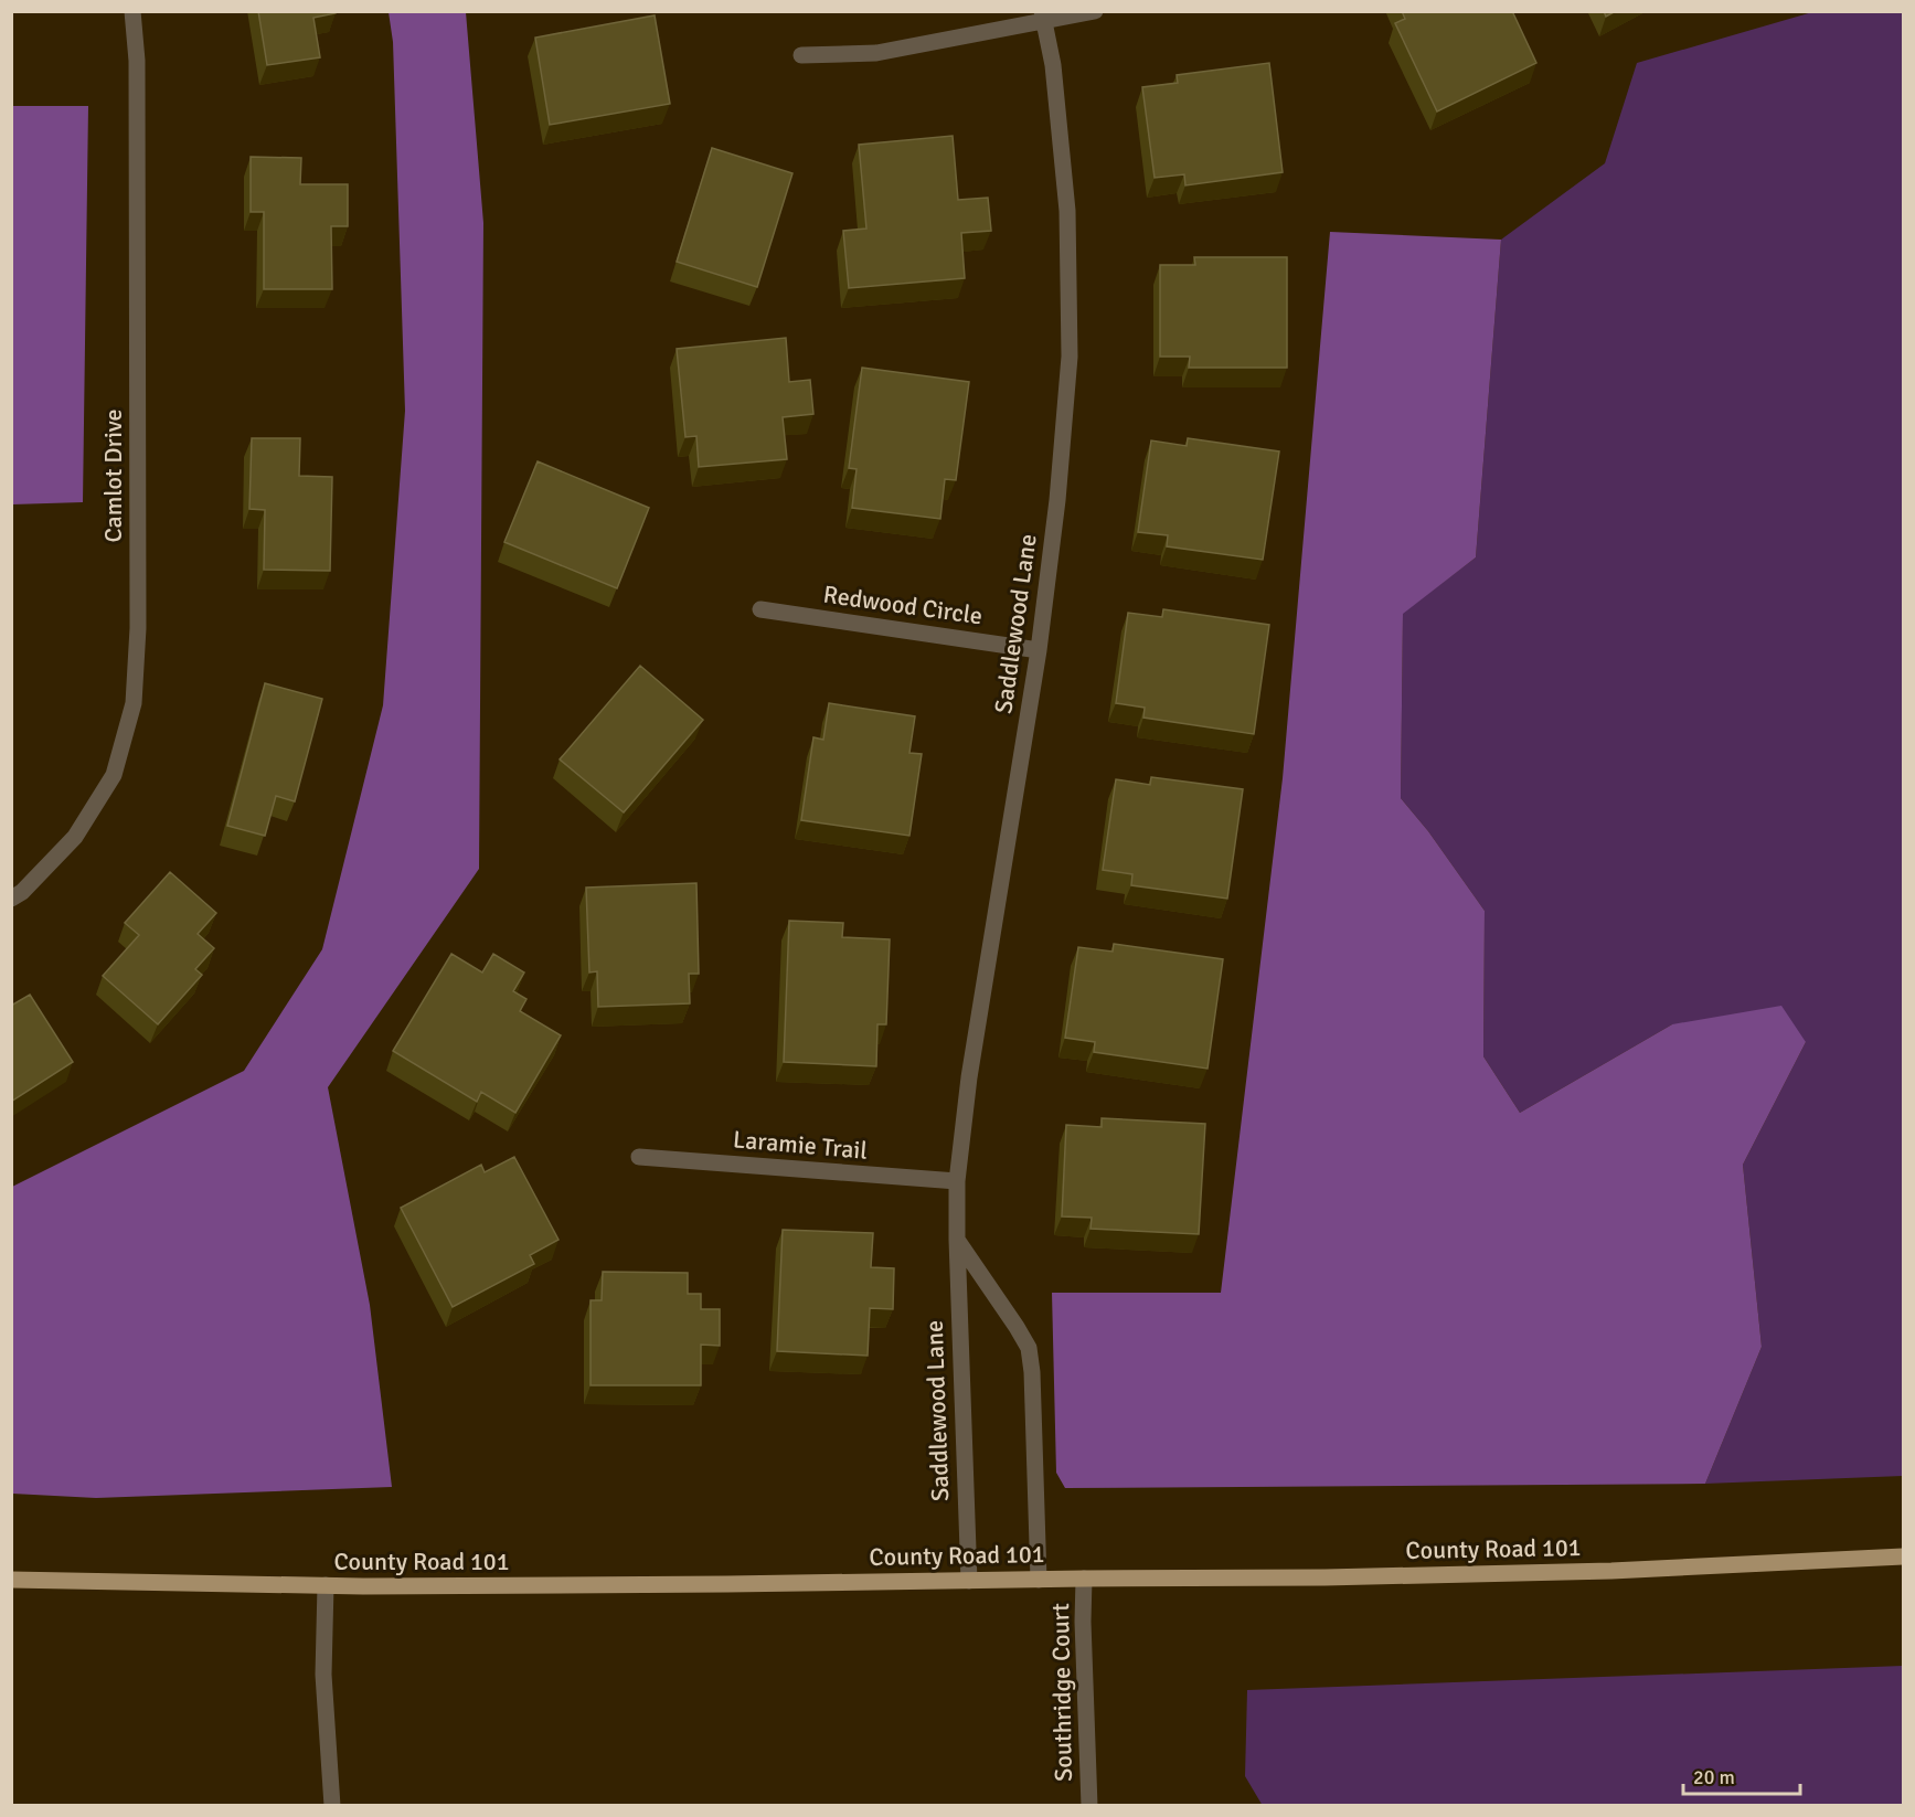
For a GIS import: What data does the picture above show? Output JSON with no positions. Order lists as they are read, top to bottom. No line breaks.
{"streets":{"main road":["County Road 101"],"street":["Camlot Drive","Redwood Circle","Saddlewood Lane","Laramie Trail","Southridge Court"]},"crossings":[["Redwood Circle","Saddlewood Lane"],["Saddlewood Lane","Laramie Trail"],["Saddlewood Lane","County Road 101"],["County Road 101","Southridge Court"]],"scale_bar":"20 m"}
